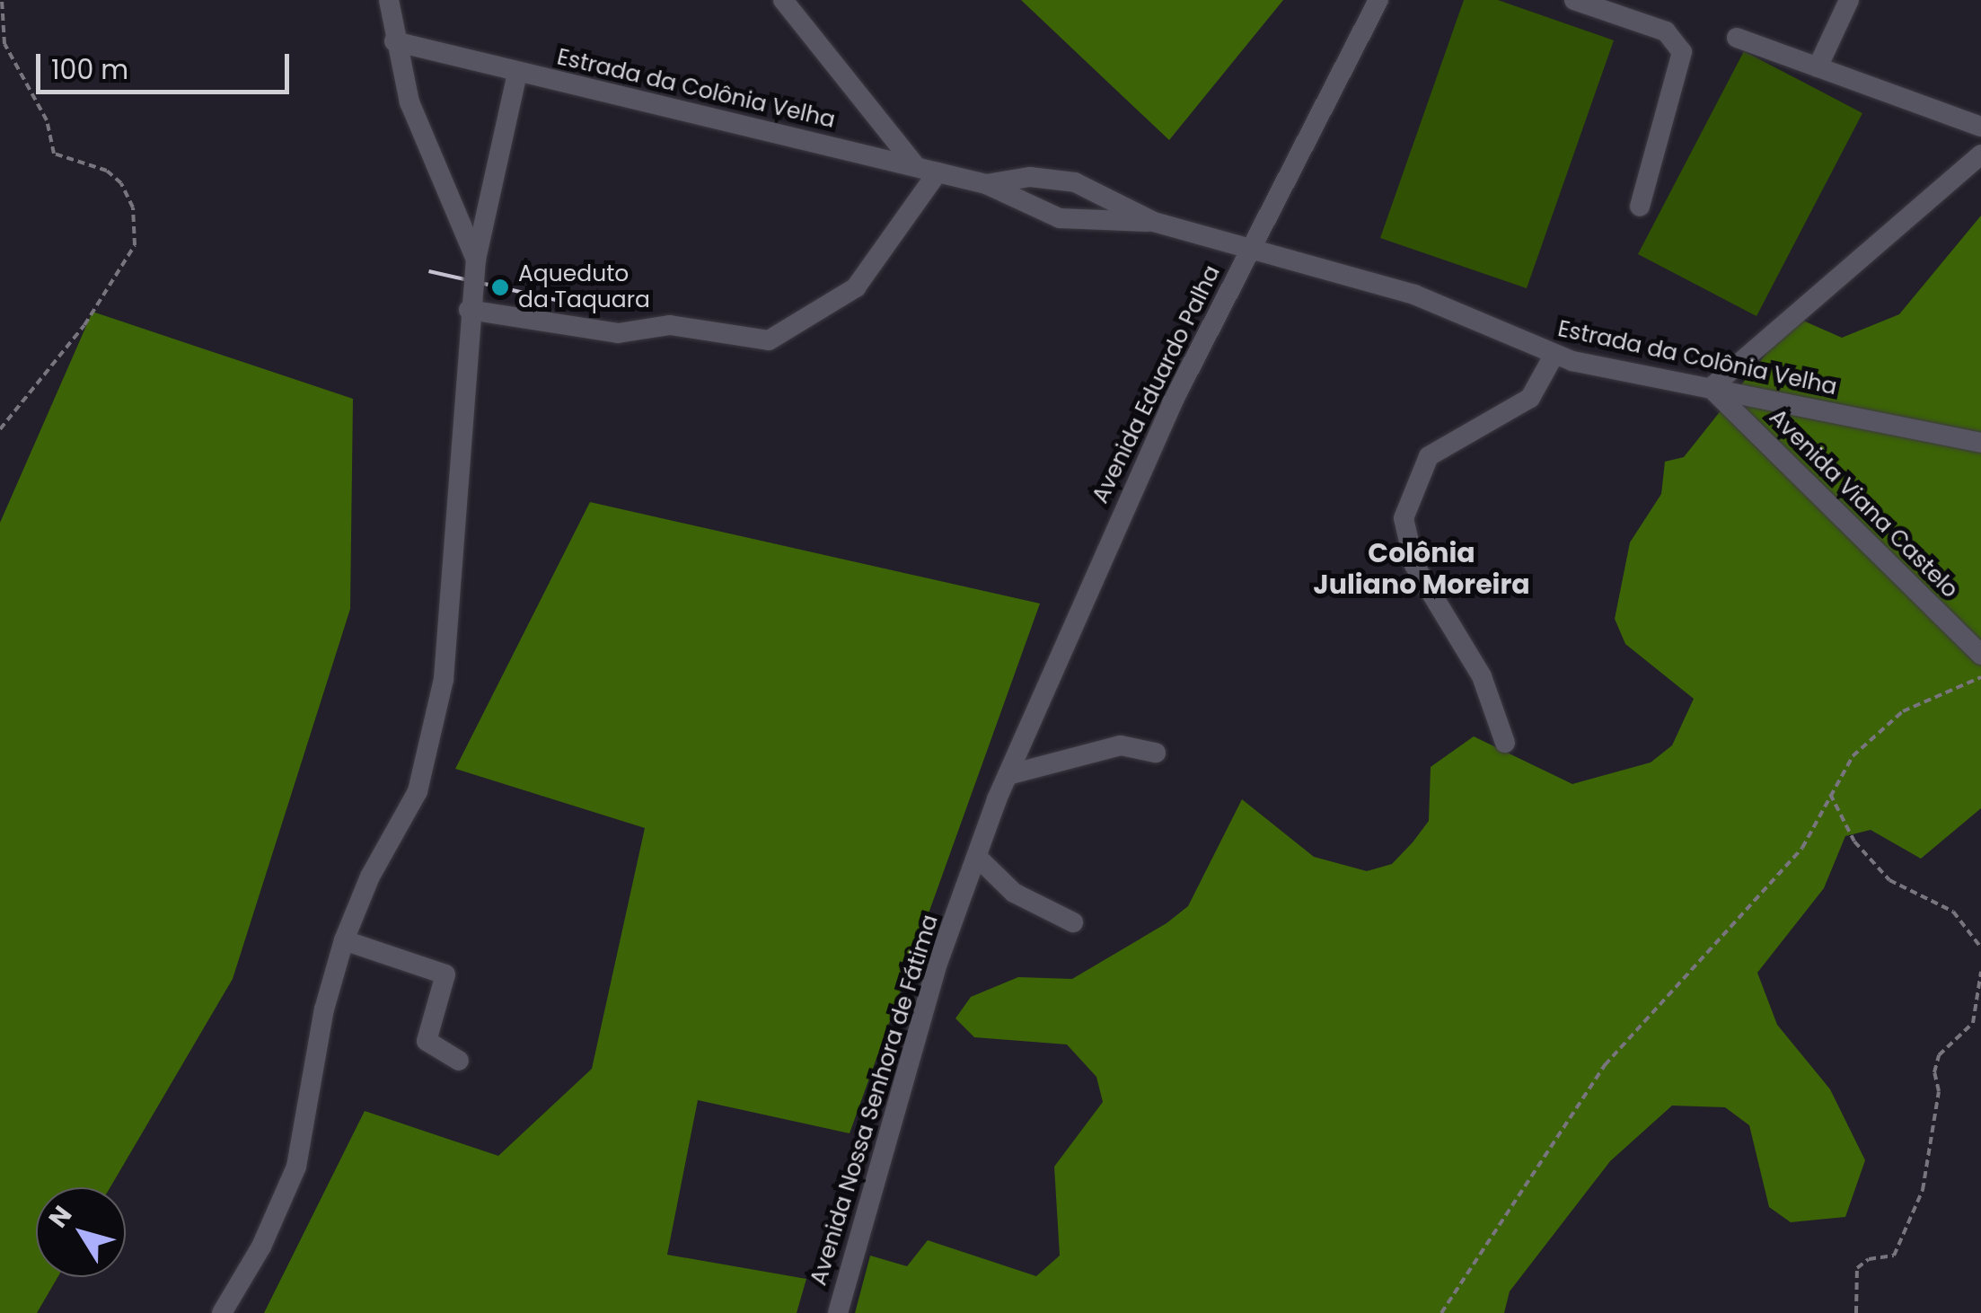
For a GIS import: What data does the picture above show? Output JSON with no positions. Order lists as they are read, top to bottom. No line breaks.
{"streets":{"street":["Estrada da Colônia Velha","Avenida Eduardo Palha","Avenida Viana Castelo","Avenida Nossa Senhora de Fátima"]},"crossings":[["Estrada da Colônia Velha","Avenida Eduardo Palha"],["Estrada da Colônia Velha","Avenida Viana Castelo"],["Avenida Eduardo Palha","Avenida Nossa Senhora de Fátima"]],"districts":["Colônia Juliano Moreira"],"places":["Aqueduto da Taquara"],"scale_bar":"100 m","north":"top left"}
